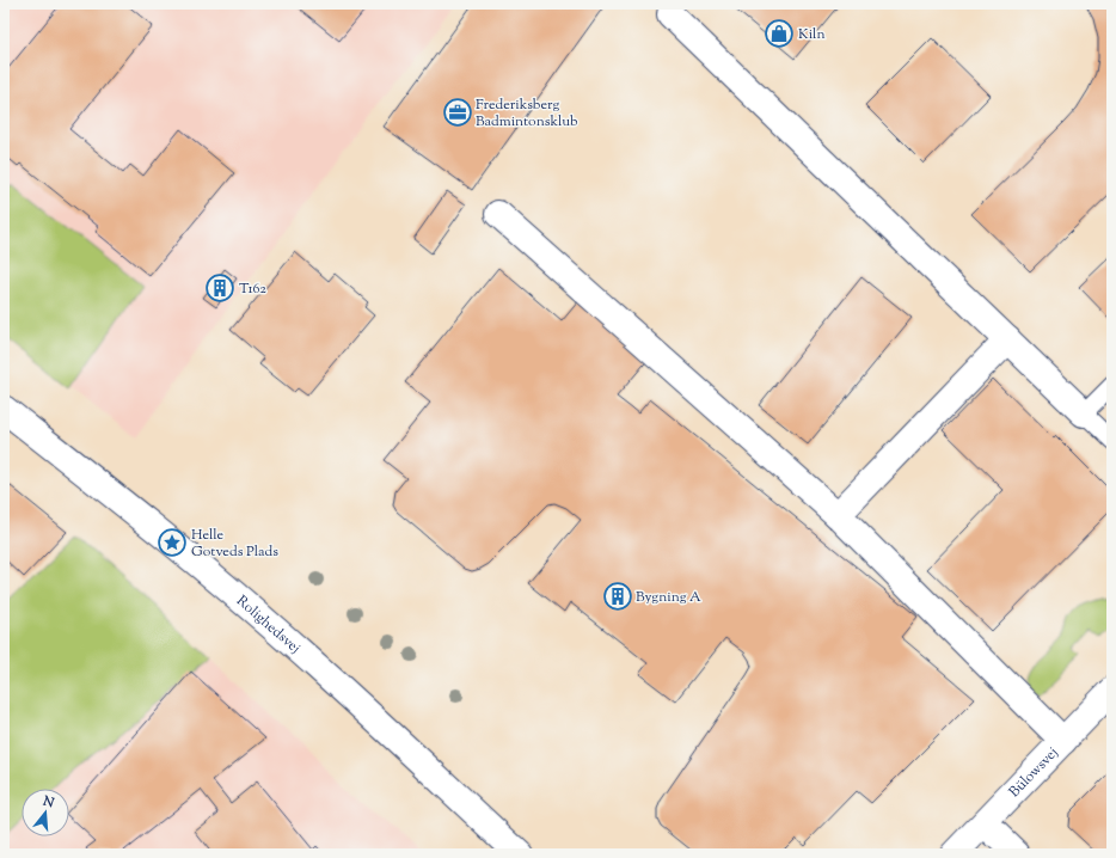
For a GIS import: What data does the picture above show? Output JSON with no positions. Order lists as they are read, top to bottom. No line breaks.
{"streets":{"street":["Rolighedsvej","Bülowsvej"]},"places":{"shop":["Kiln"],"office":["Frederiksberg Badmintonsklub"],"building":["T162","Bygning A"],"place":["Helle Gotveds Plads"]},"north":"top"}
